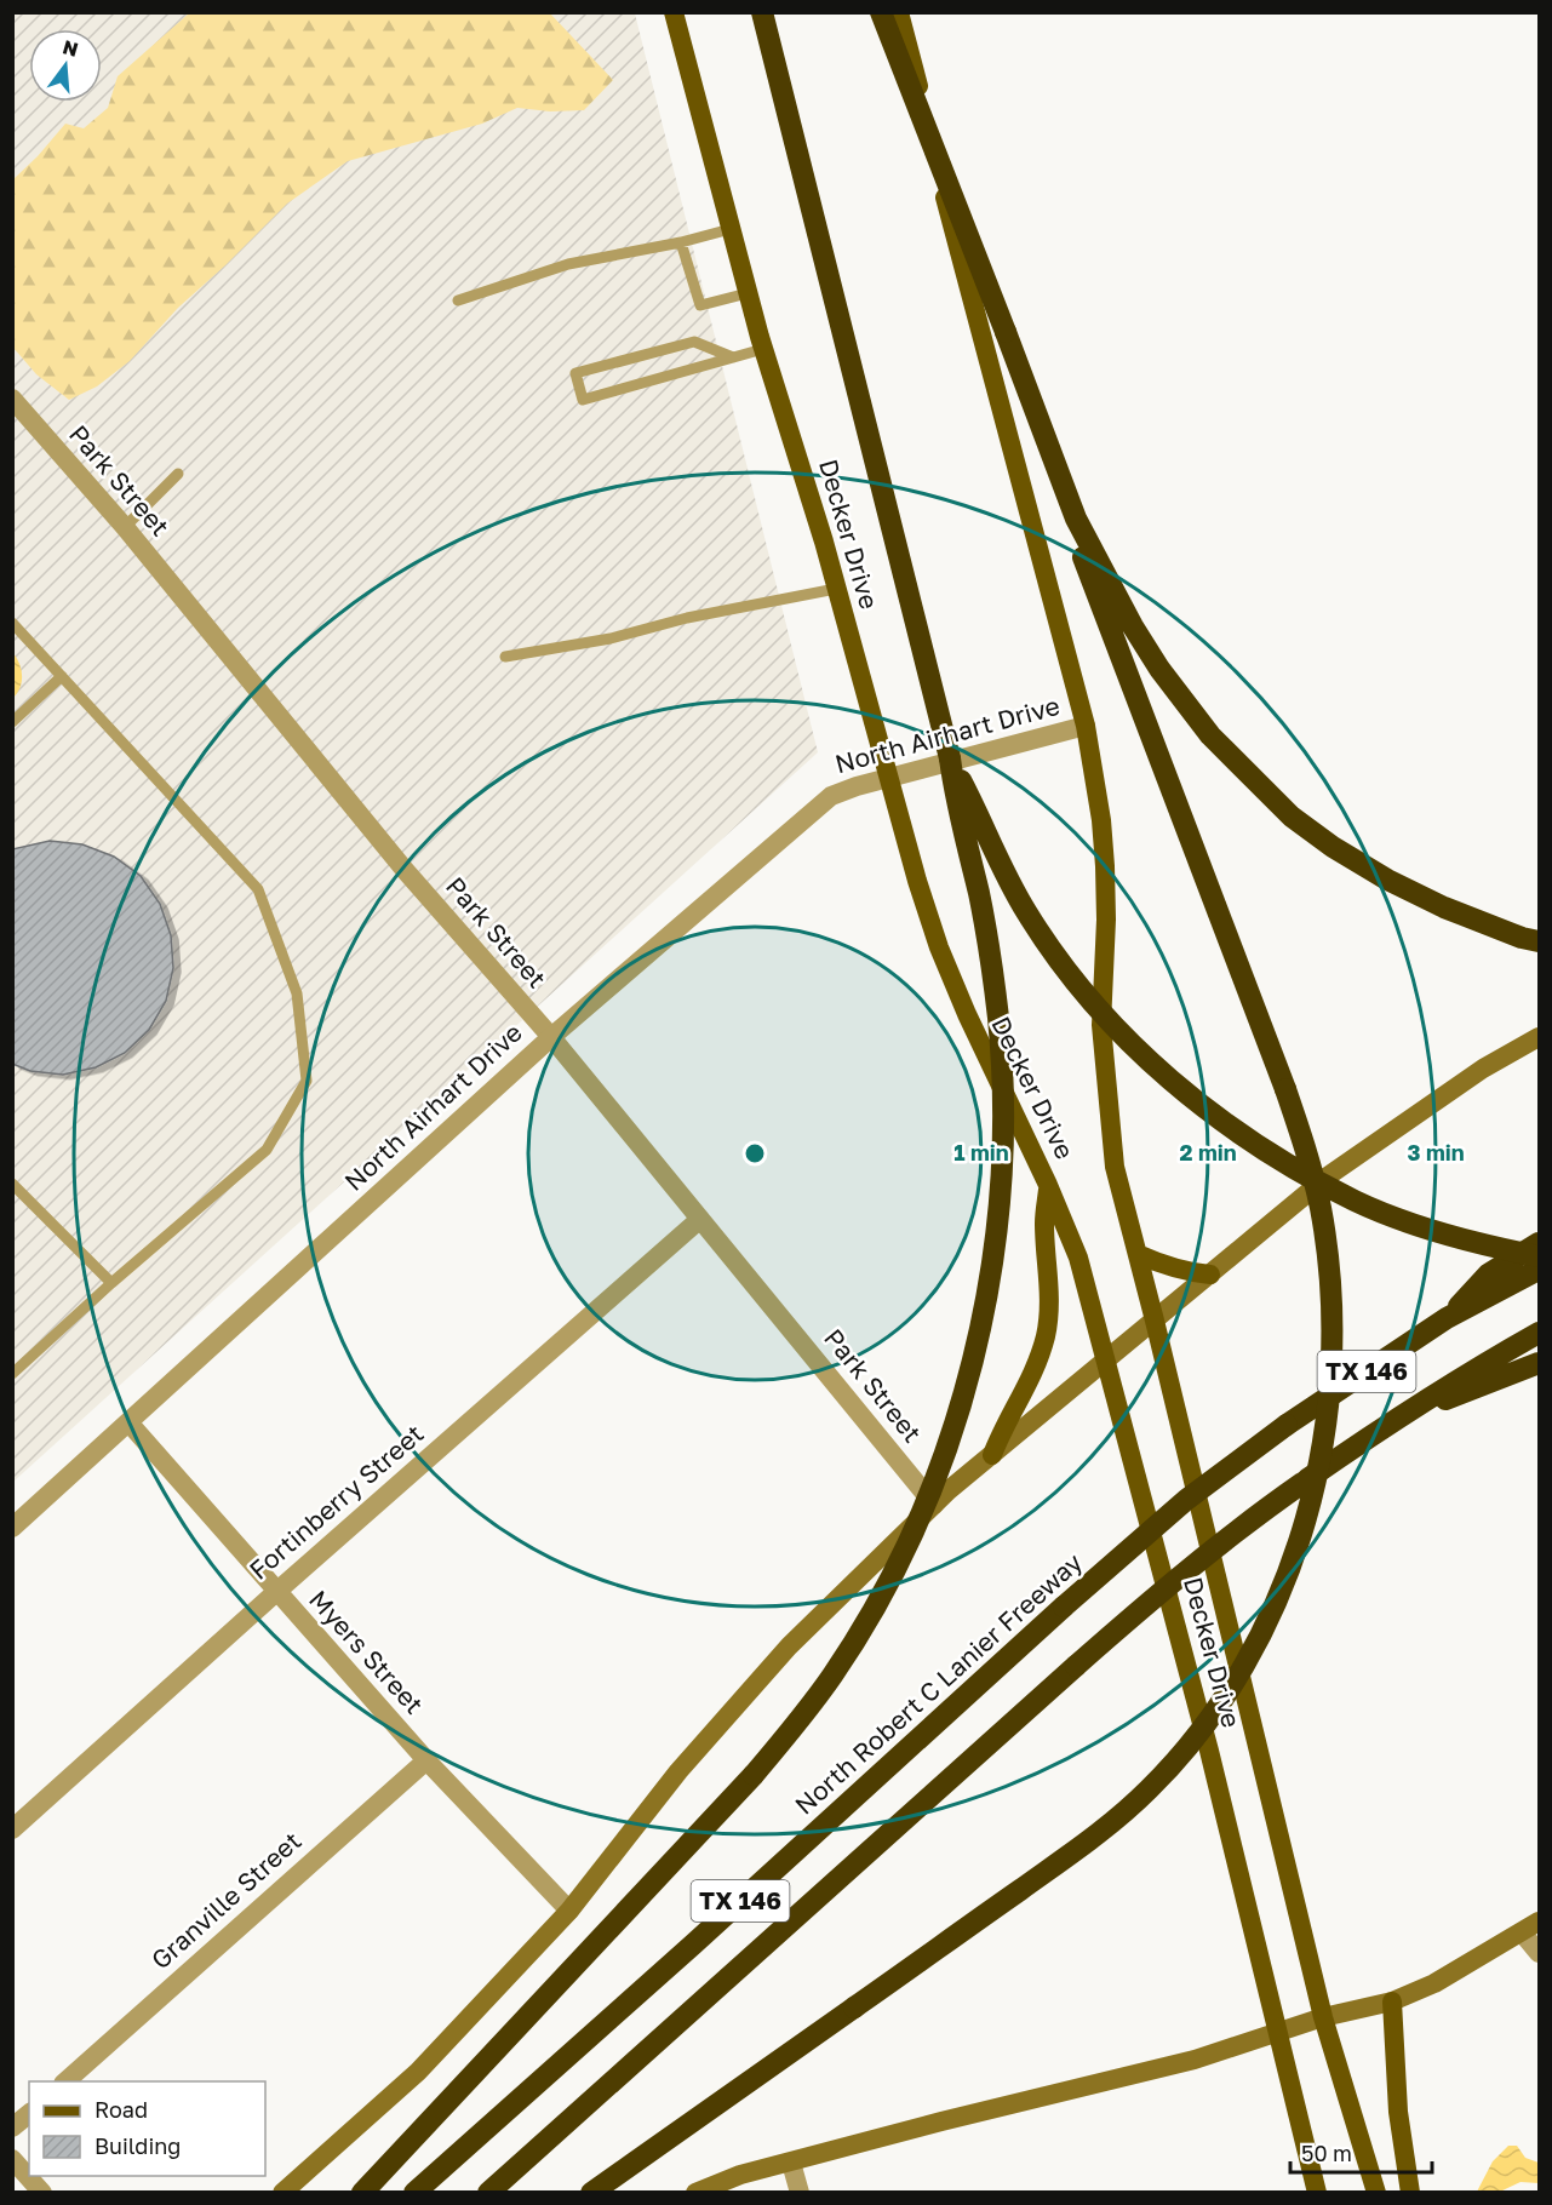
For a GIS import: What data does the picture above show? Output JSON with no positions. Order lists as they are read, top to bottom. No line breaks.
{"streets":{"highway":["Decker Drive","TX 146","North Robert C Lanier Freeway"],"street":["Park Street","North Airhart Drive","Fortinberry Street","Myers Street","Granville Street"]},"crossings":[["Park Street","North Airhart Drive"],["Park Street","Fortinberry Street"],["Decker Drive","North Airhart Drive"],["North Airhart Drive","Myers Street"],["Fortinberry Street","Myers Street"],["Myers Street","Granville Street"]],"legend":["Road","Building"],"scale_bar":"50 m","north":"top","rings":["1 min","2 min","3 min"]}
